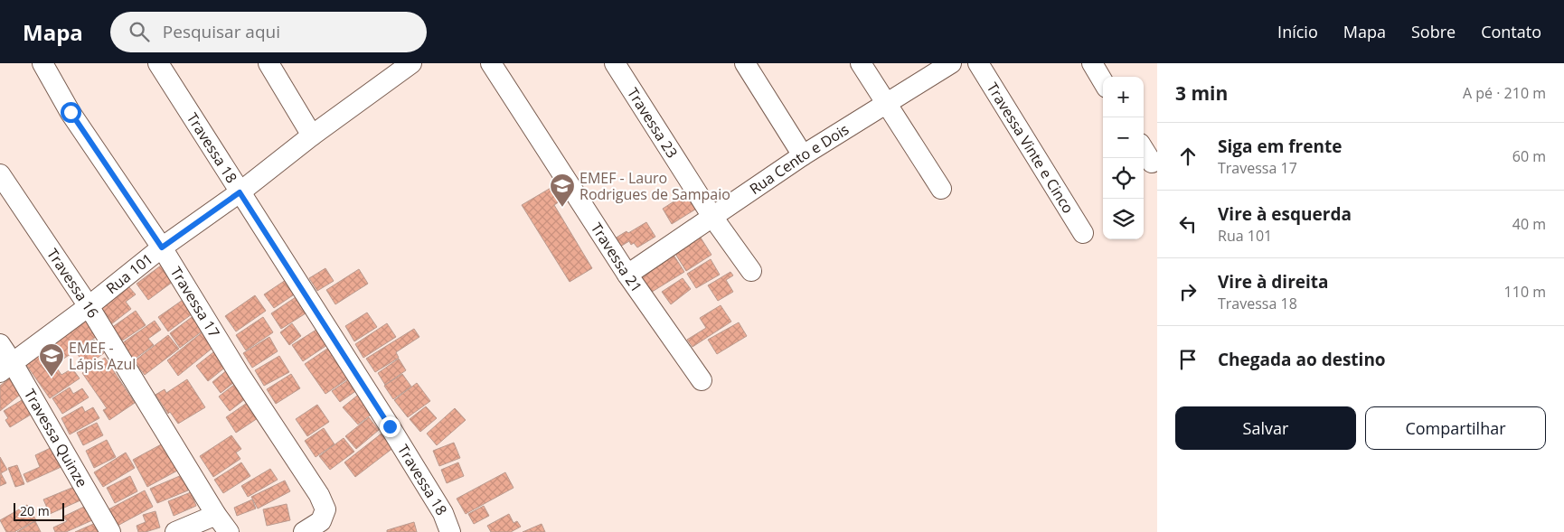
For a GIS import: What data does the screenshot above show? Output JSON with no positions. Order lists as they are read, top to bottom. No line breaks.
{"streets":{"street":["Travessa 23","Travessa 18","Travessa Vinte e Cinco","Rua Cento e Dois","Travessa 21","Rua 101","Travessa 16","Travessa 17","Travessa Quinze"]},"crossings":[["Travessa 23","Rua Cento e Dois"],["Travessa 18","Rua 101"],["Rua Cento e Dois","Travessa 21"],["Rua 101","Travessa 16"],["Rua 101","Travessa 17"],["Rua 101","Travessa Quinze"]],"places":{"school or university":["EMEF - Lauro Rodrigues de Sampaio","EMEF - Lápis Azul"]},"scale_bar":"20 m","page":{"header":"Mapa","search":"Pesquisar aqui","nav":["Início","Mapa","Sobre","Contato"],"heading":["3 min","A pé · 210 m"],"map_buttons":["+","−"],"list":[["Siga em frente","Travessa 17","60 m"],["Vire à esquerda","Rua 101","40 m"],["Vire à direita","Travessa 18","110 m"],"Chegada ao destino"],"buttons":["Salvar","Compartilhar"],"scale":"20 m"}}
